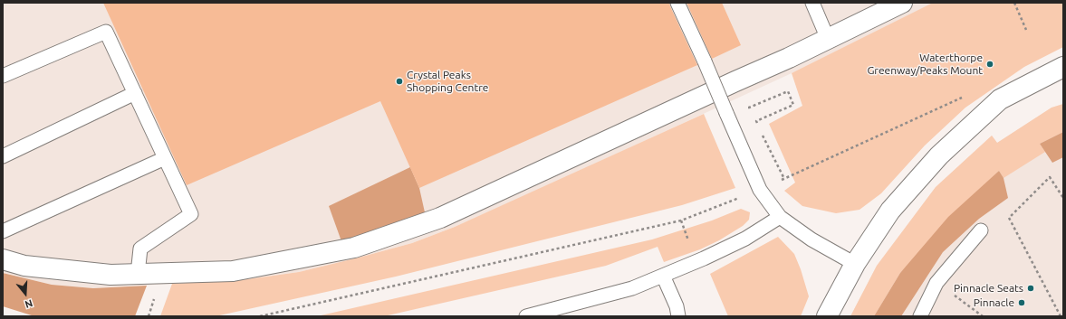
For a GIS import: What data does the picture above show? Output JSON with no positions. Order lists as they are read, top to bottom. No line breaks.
{"places":["Waterthorpe Greenway/Peaks Mount","Crystal Peaks Shopping Centre","Pinnacle Seats","Pinnacle"],"north":"bottom"}
